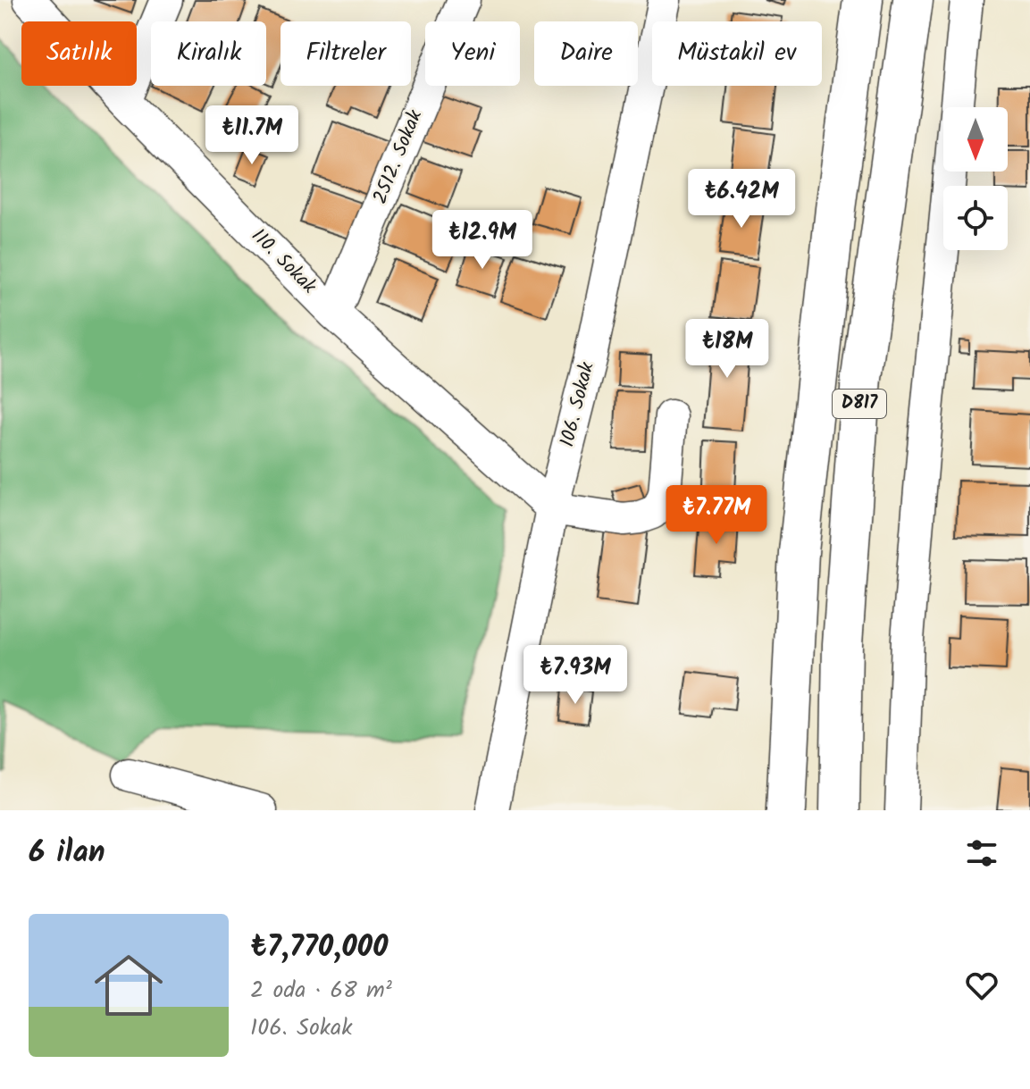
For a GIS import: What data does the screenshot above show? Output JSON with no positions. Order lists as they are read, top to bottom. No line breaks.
{"streets":{"highway":["D817"],"street":["2512. Sokak","110. Sokak","106. Sokak"]},"crossings":[["2512. Sokak","110. Sokak"],["110. Sokak","106. Sokak"]],"north":"bottom","page":{"chip":["Satılık","Kiralık","Filtreler","Yeni","Daire","Müstakil ev"],"price":["₺11.7M","₺6.42M","₺12.9M","₺18M","₺7.77M","₺7.93M"],"heading":"6 ilan","list":[{"name":"₺7,770,000","note":"2 oda · 68 m² · 106. Sokak"}]}}
